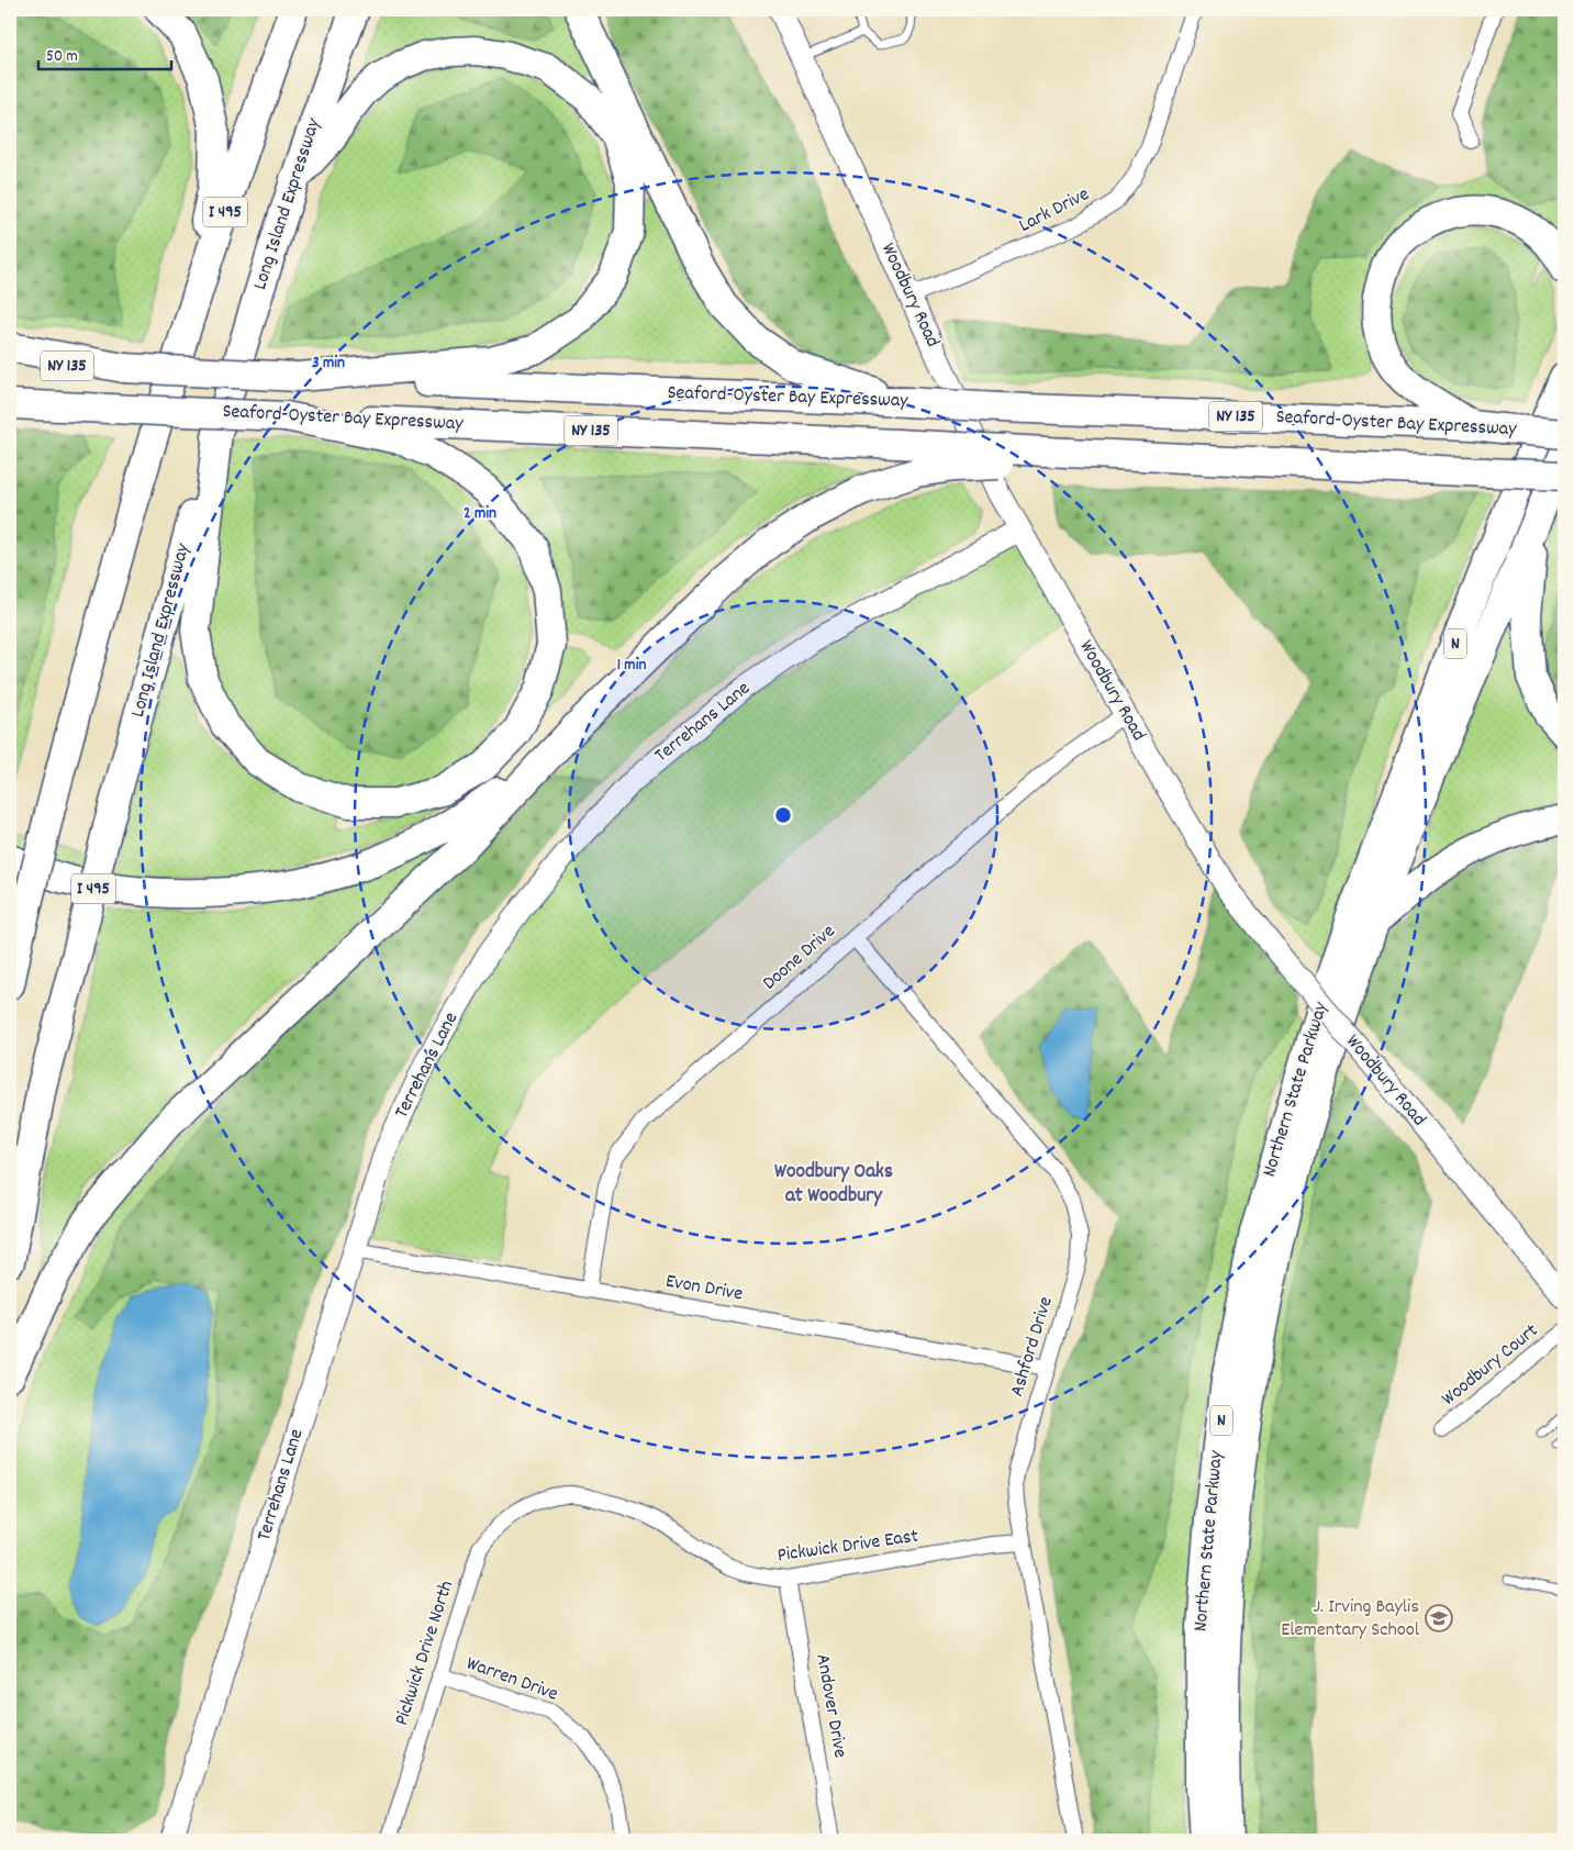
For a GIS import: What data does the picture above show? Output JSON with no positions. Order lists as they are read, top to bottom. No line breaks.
{"streets":{"highway":["Long Island Expressway","I 495","NY 135","Seaford-Oyster Bay Expressway","N","Northern State Parkway"],"main road":["Woodbury Road","Terrehans Lane"],"street":["Lark Drive","Doone Drive","Evon Drive","Ashford Drive","Woodbury Court","Pickwick Drive East","Pickwick Drive North","Warren Drive","Andover Drive"]},"crossings":[["Lark Drive","Woodbury Road"],["Woodbury Road","Terrehans Lane"],["Woodbury Road","Doone Drive"],["Terrehans Lane","Evon Drive"],["Doone Drive","Evon Drive"],["Doone Drive","Ashford Drive"],["Evon Drive","Ashford Drive"],["Ashford Drive","Pickwick Drive East"],["Pickwick Drive East","Pickwick Drive North"],["Pickwick Drive East","Andover Drive"],["Pickwick Drive North","Warren Drive"]],"districts":["Woodbury Oaks at Woodbury"],"places":{"school or university":["J. Irving Baylis Elementary School"]},"scale_bar":"50 m","rings":["3 min","2 min","1 min"]}
